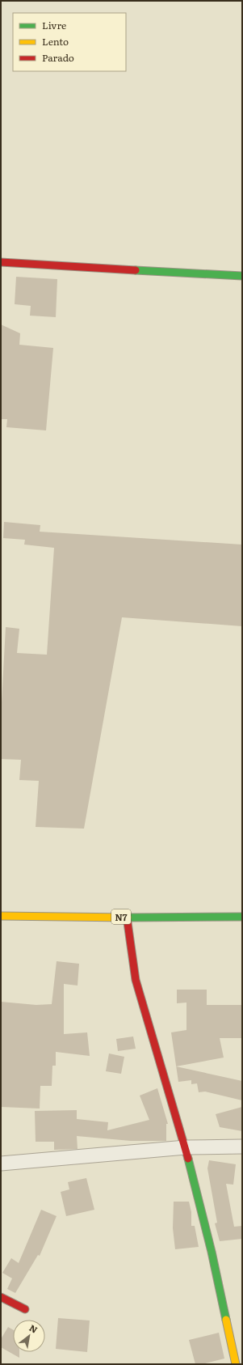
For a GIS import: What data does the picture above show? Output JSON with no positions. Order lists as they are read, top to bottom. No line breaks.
{"streets":{"main road":["N7"]},"legend":["Livre","Lento","Parado"],"north":"top right"}
